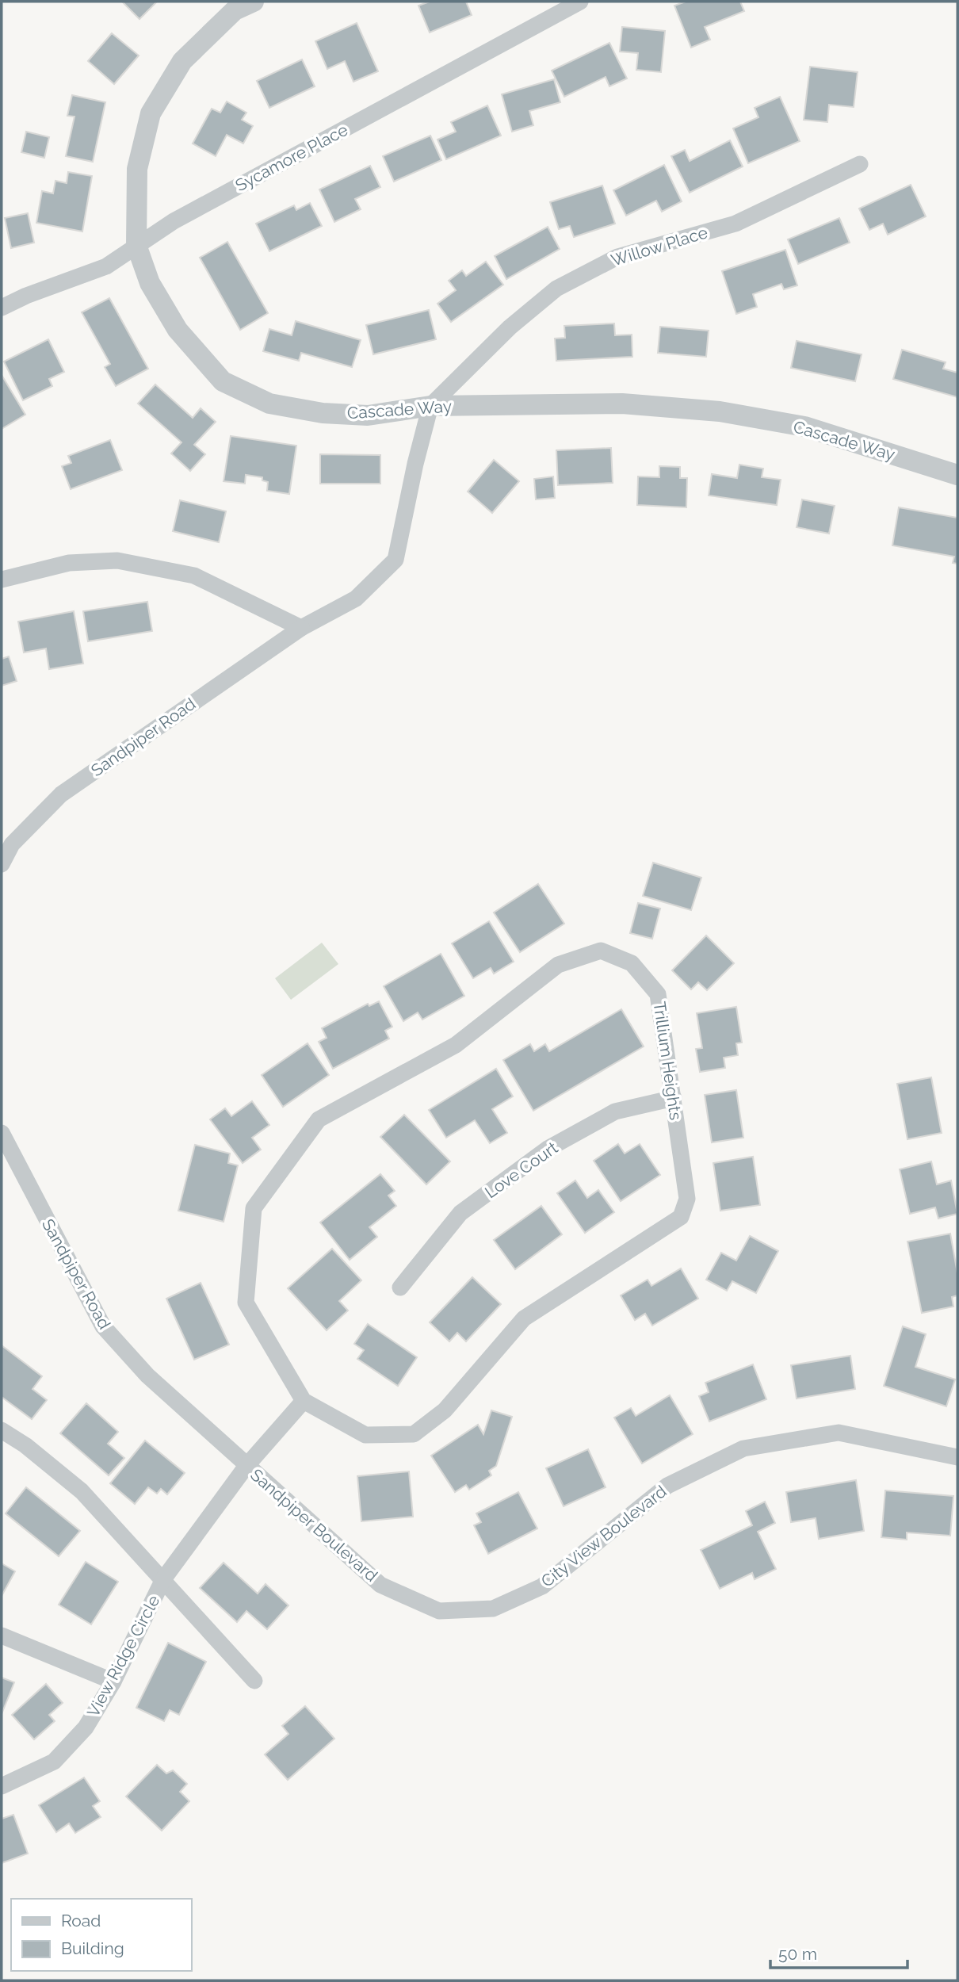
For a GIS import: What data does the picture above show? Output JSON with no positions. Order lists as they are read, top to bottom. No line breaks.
{"streets":{"street":["Sycamore Place","Willow Place","Cascade Way","Sandpiper Road","Trillium Heights","Love Court","Sandpiper Boulevard","City View Boulevard","View Ridge Circle"]},"crossings":[["Sycamore Place","Cascade Way"],["Willow Place","Cascade Way"],["Willow Place","Sandpiper Road"],["Cascade Way","Sandpiper Road"],["Sandpiper Road","Sandpiper Boulevard"],["Sandpiper Road","View Ridge Circle"],["Trillium Heights","Love Court"],["Sandpiper Boulevard","City View Boulevard"],["Sandpiper Boulevard","View Ridge Circle"]],"legend":["Road","Building"],"scale_bar":"50 m"}
